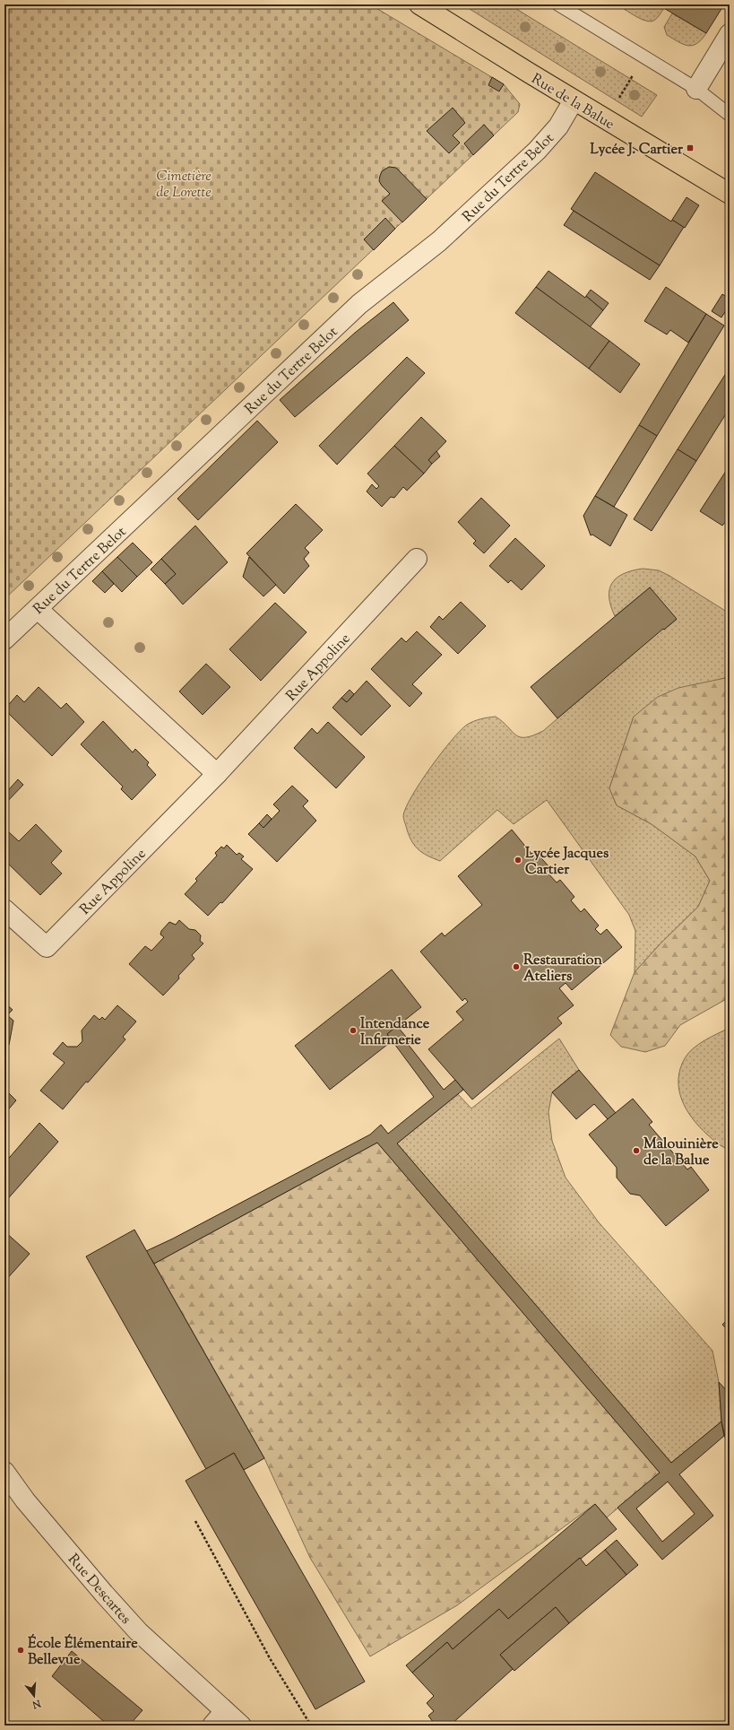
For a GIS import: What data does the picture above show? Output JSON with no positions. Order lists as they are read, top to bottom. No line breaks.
{"streets":{"main road":["Rue de la Balue"],"street":["Rue du Tertre Belot","Rue Appoline","Rue Descartes"]},"crossings":[["Rue de la Balue","Rue du Tertre Belot"]],"parks":["Cimetière de Lorette"],"places":{"transit":["Lycée J. Cartier"],"other":["Lycée Jacques Cartier","Restauration Ateliers","Intendance Infirmerie","Malouinière de la Balue","École Élémentaire Bellevue"]},"north":"bottom"}
